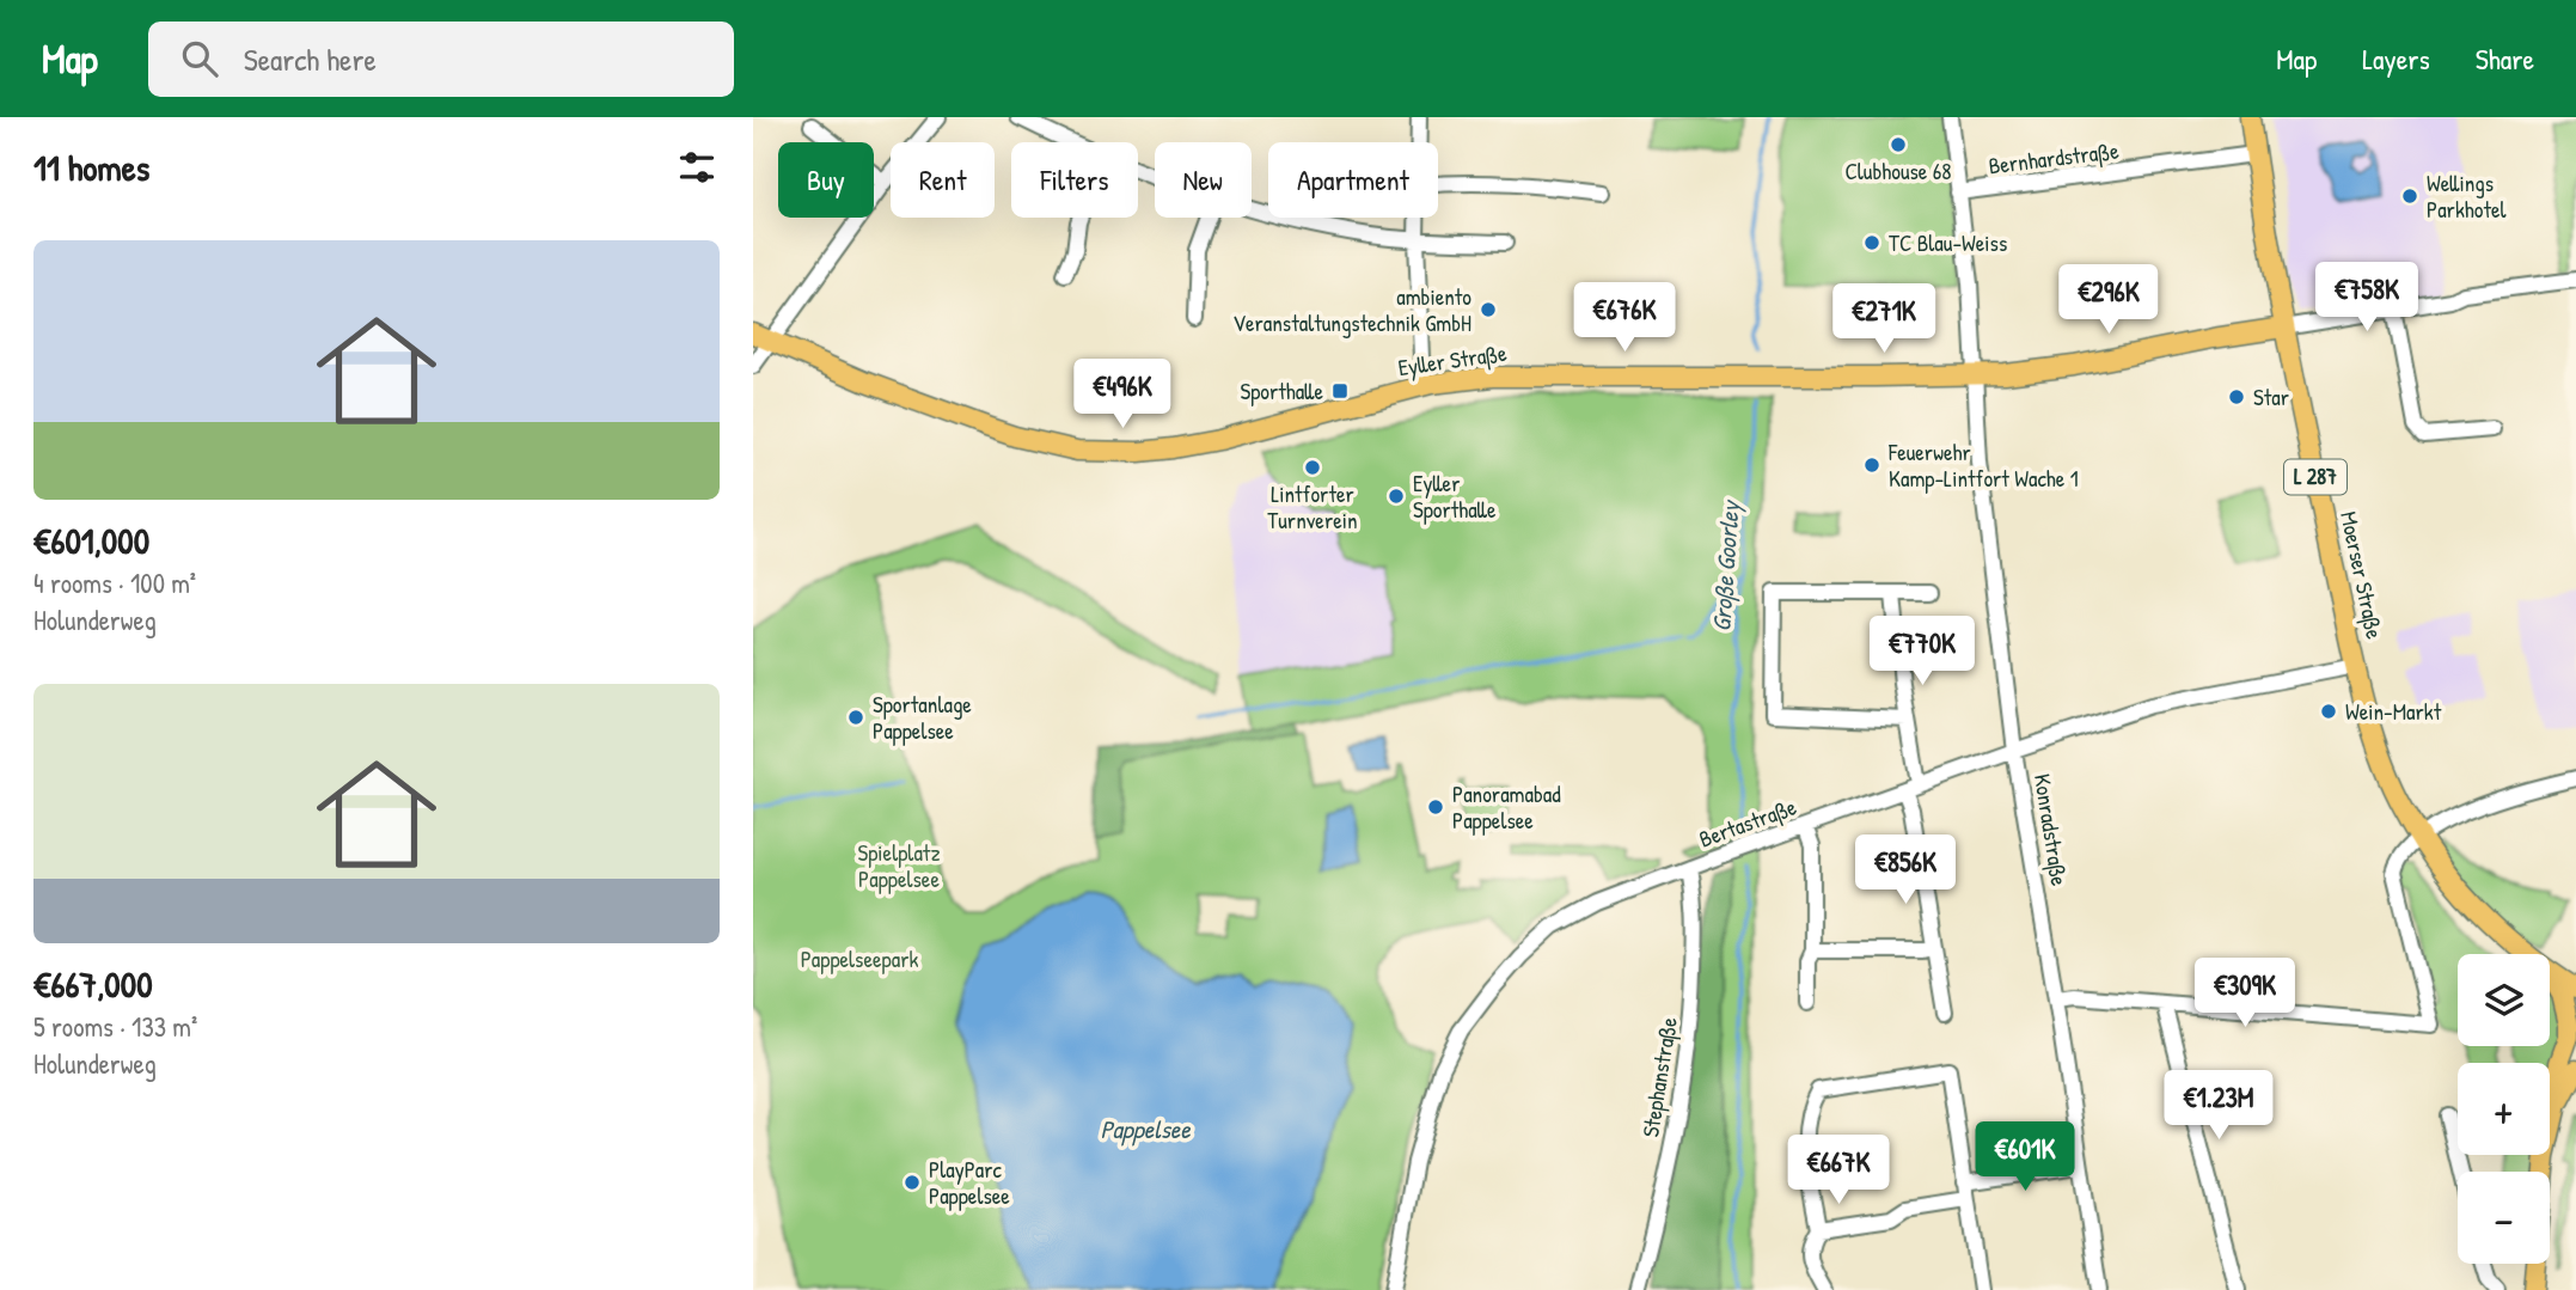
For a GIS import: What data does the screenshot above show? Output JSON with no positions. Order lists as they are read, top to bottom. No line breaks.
{"streets":{"main road":["Eyller Straße","L 287","Moerser Straße"],"street":["Bernhardstraße","Bertastraße","Konradstraße","Stephanstraße"]},"crossings":[["Bernhardstraße","Moerser Straße"],["Bernhardstraße","Konradstraße"],["Eyller Straße","Moerser Straße"],["Eyller Straße","Konradstraße"],["Moerser Straße","Bertastraße"],["Bertastraße","Konradstraße"],["Bertastraße","Stephanstraße"]],"water":["Große Goorley","Pappelsee"],"parks":["Spielplatz Pappelsee","Pappelseepark"],"places":{"other":["Clubhouse 68","Wellings Parkhotel","TC Blau-Weiss","ambiento Veranstaltungstechnik GmbH","Star","Feuerwehr Kamp-Lintfort Wache 1","Lintforter Turnverein","Eyller Sporthalle","Wein-Markt","Sportanlage Pappelsee","Panoramabad Pappelsee","PlayParc Pappelsee"],"transit":["Sporthalle"]},"page":{"header":"Map","search":"Search here","nav":["Map","Layers","Share"],"heading":"11 homes","chip":["Buy","Rent","Filters","New","Apartment"],"list":[{"name":"€601,000","note":"4 rooms · 100 m² · Holunderweg"},{"name":"€667,000","note":"5 rooms · 133 m² · Holunderweg"}],"price":["€758K","€296K","€676K","€271K","€496K","€770K","€856K","€309K","€1.23M","€601K","€667K"],"map_buttons":["+","−"]}}
